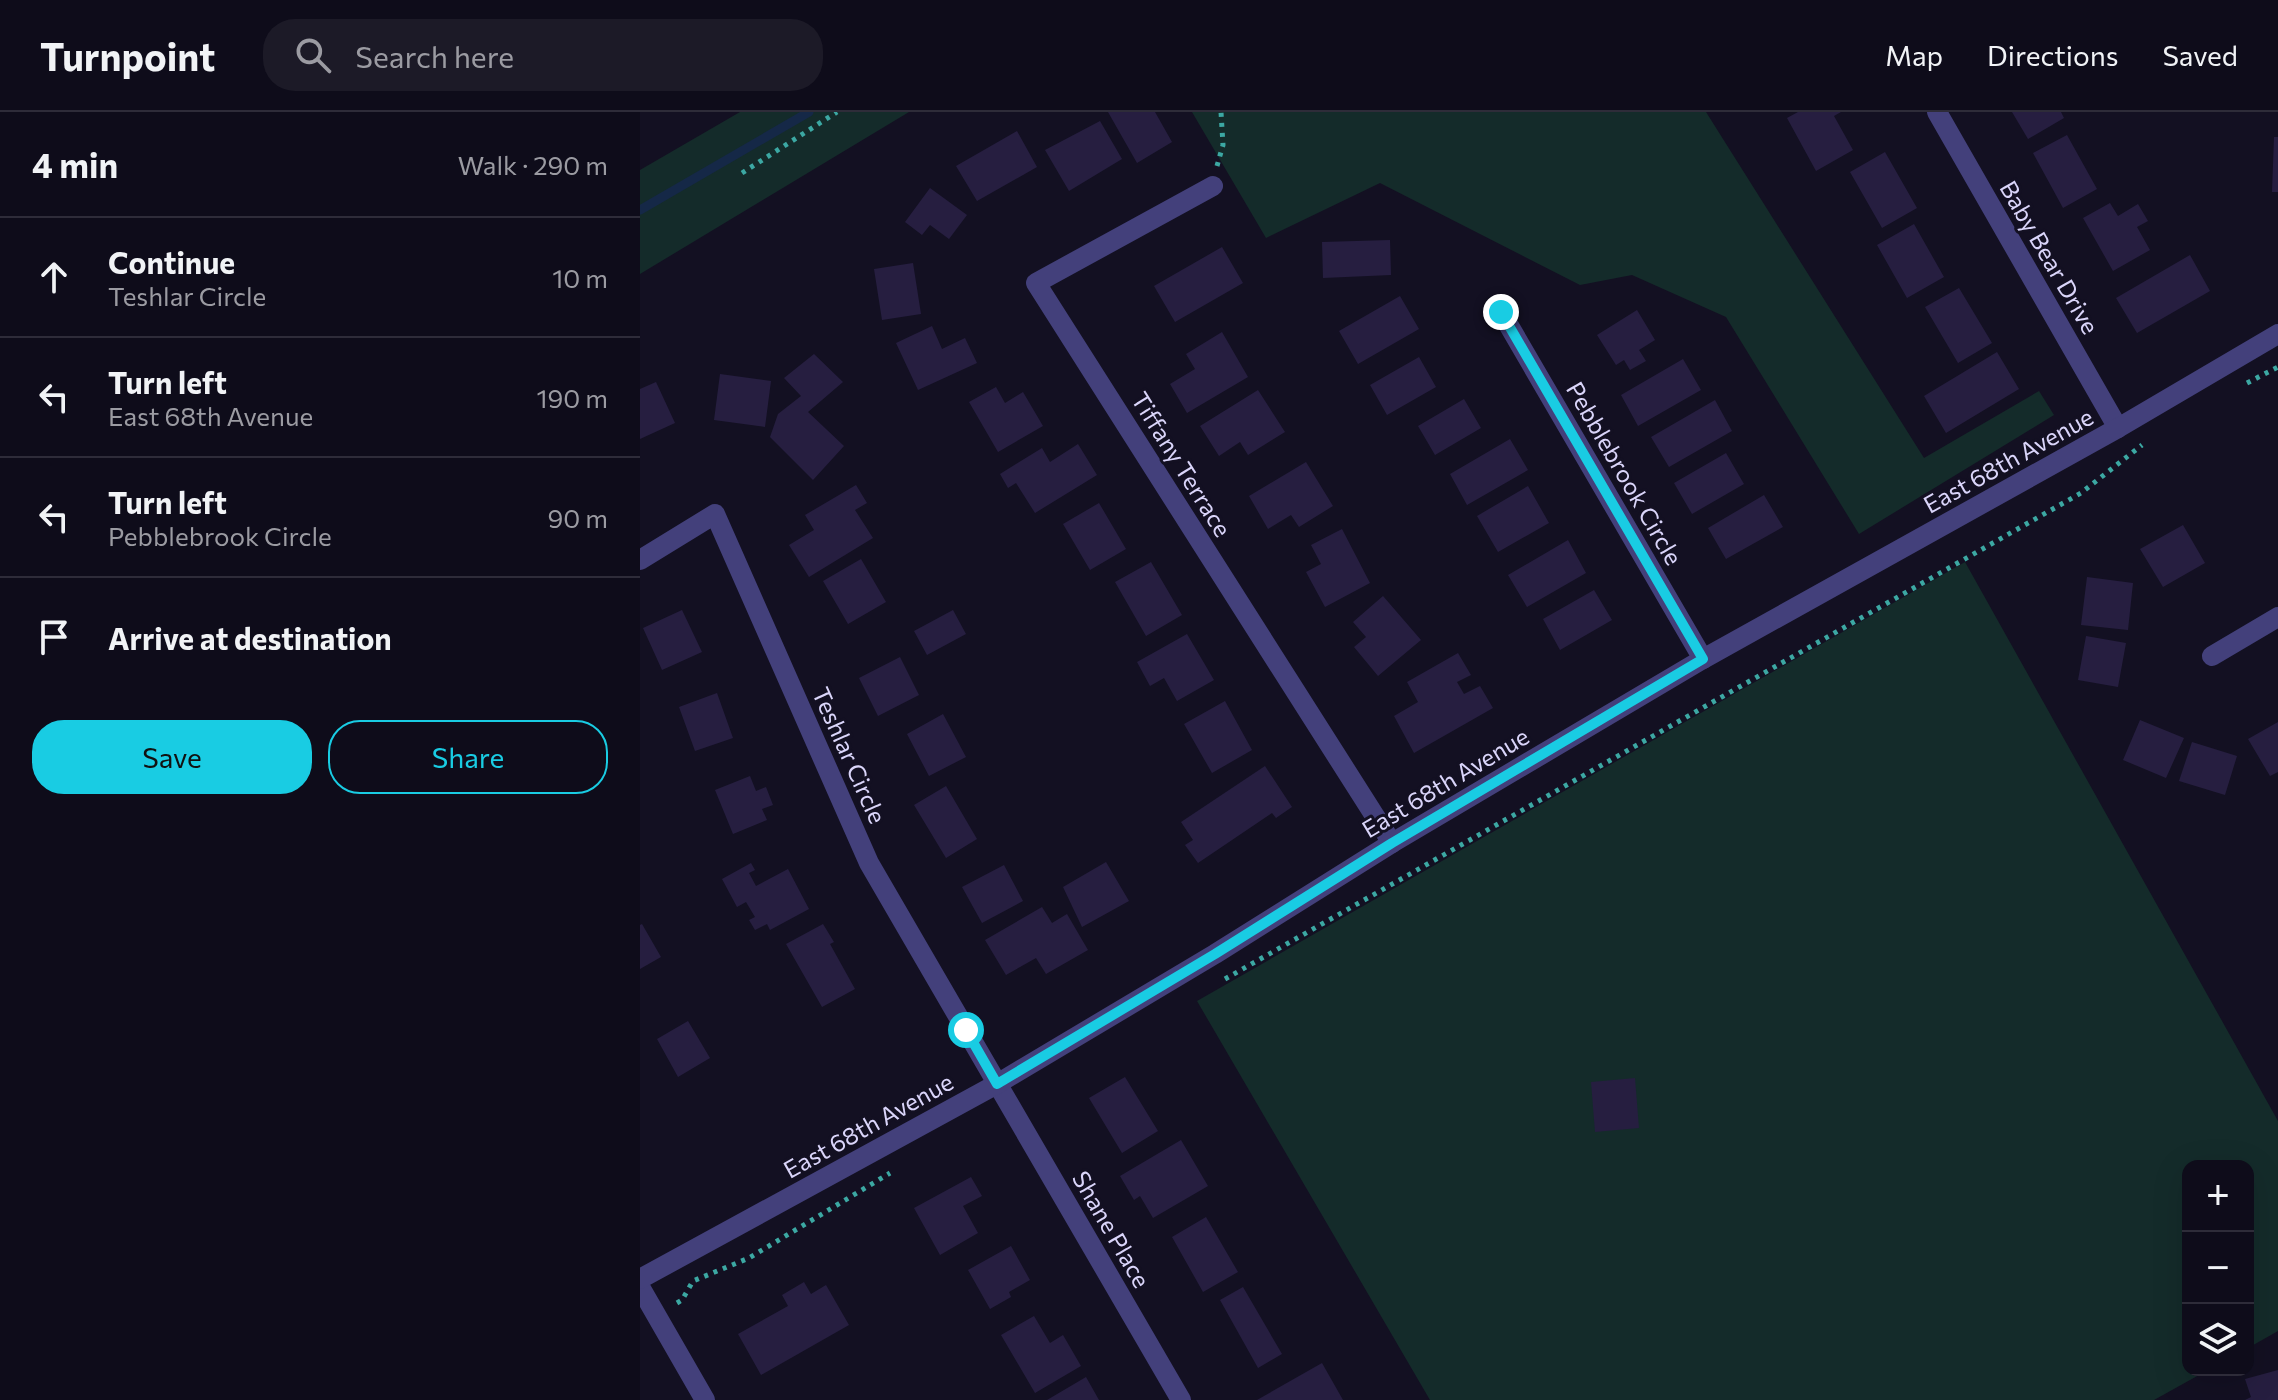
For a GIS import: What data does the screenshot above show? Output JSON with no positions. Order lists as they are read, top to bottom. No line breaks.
{"streets":{"street":["Baby Bear Drive","East 68th Avenue","Tiffany Terrace","Pebblebrook Circle","Teshlar Circle","Shane Place"]},"crossings":[["Baby Bear Drive","East 68th Avenue"],["East 68th Avenue","Tiffany Terrace"],["East 68th Avenue","Pebblebrook Circle"],["East 68th Avenue","Teshlar Circle"],["East 68th Avenue","Shane Place"],["Teshlar Circle","Shane Place"]],"page":{"header":"Turnpoint","search":"Search here","nav":["Map","Directions","Saved"],"heading":["4 min","Walk · 290 m"],"list":[["Continue","Teshlar Circle","10 m"],["Turn left","East 68th Avenue","190 m"],["Turn left","Pebblebrook Circle","90 m"],"Arrive at destination"],"buttons":["Save","Share"],"map_buttons":["+","−"]}}
